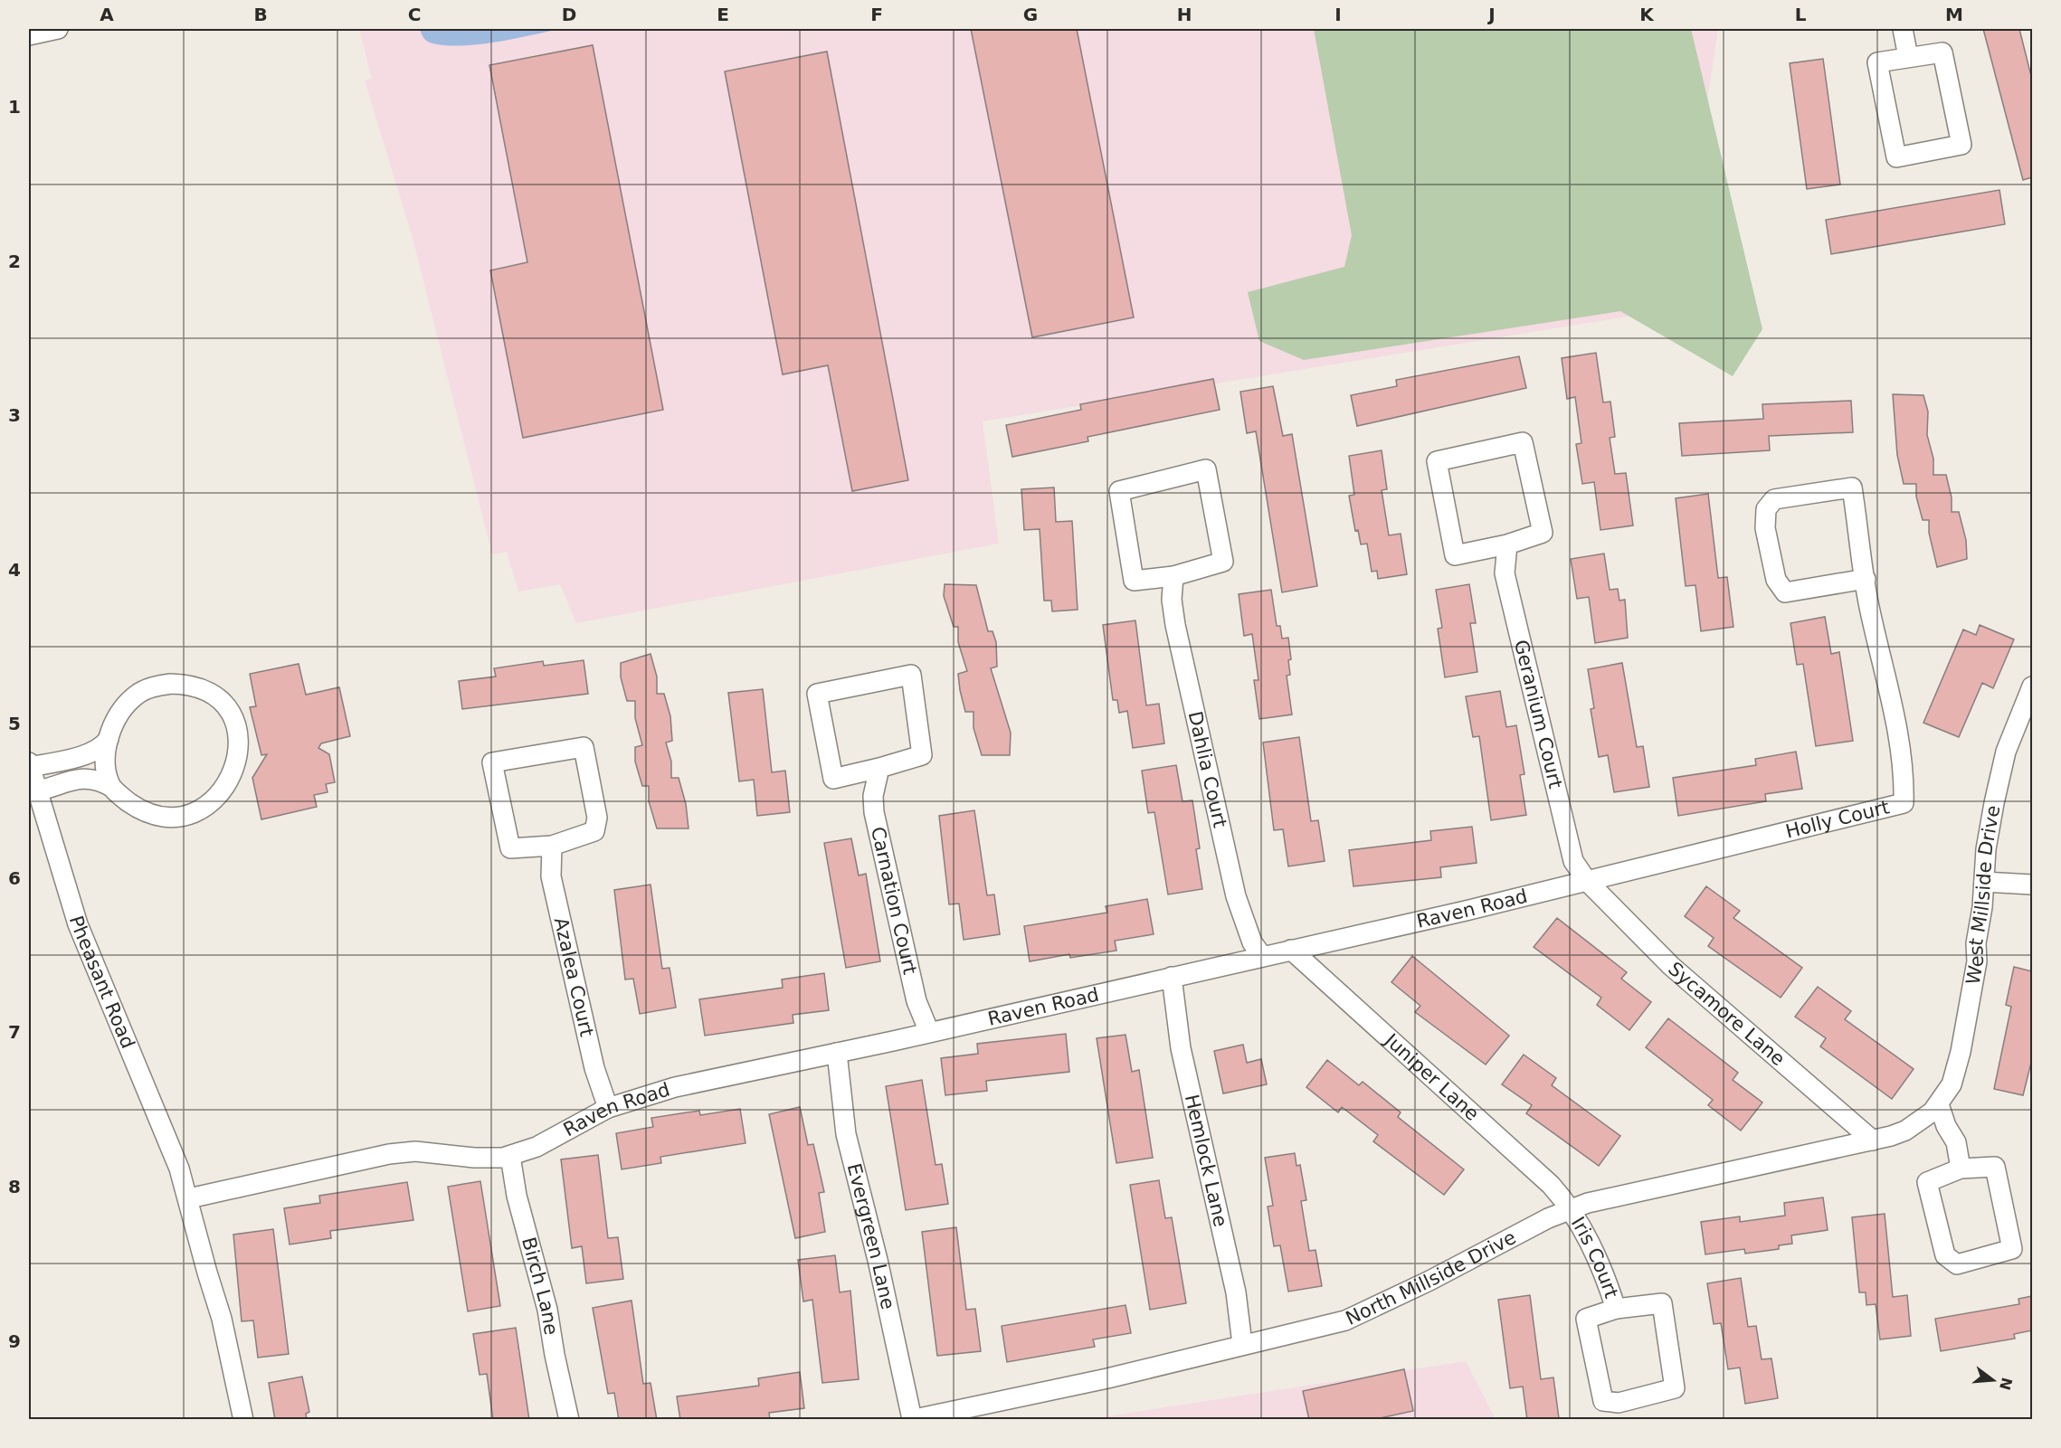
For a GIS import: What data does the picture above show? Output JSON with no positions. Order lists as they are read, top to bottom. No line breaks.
{"streets":{"street":["Geranium Court","Dahlia Court","Holly Court","West Millside Drive","Carnation Court","Raven Road","Azalea Court","Pheasant Road","Sycamore Lane","Juniper Lane","Hemlock Lane","Evergreen Lane","Iris Court","North Millside Drive","Birch Lane"]},"crossings":[["Geranium Court","Holly Court"],["Geranium Court","Raven Road"],["Geranium Court","Sycamore Lane"],["Dahlia Court","Raven Road"],["Holly Court","Raven Road"],["Holly Court","Sycamore Lane"],["West Millside Drive","North Millside Drive"],["Carnation Court","Raven Road"],["Raven Road","Azalea Court"],["Raven Road","Sycamore Lane"],["Raven Road","Juniper Lane"],["Raven Road","Hemlock Lane"],["Raven Road","Evergreen Lane"],["Raven Road","Birch Lane"],["Sycamore Lane","North Millside Drive"],["Juniper Lane","Iris Court"],["Juniper Lane","North Millside Drive"],["Hemlock Lane","North Millside Drive"],["Evergreen Lane","North Millside Drive"],["Iris Court","North Millside Drive"]],"north":"right","grid":{"columns":["A","B","C","D","E","F","G","H","I","J","K","L","M"],"rows":["1","2","3","4","5","6","7","8","9"]}}
